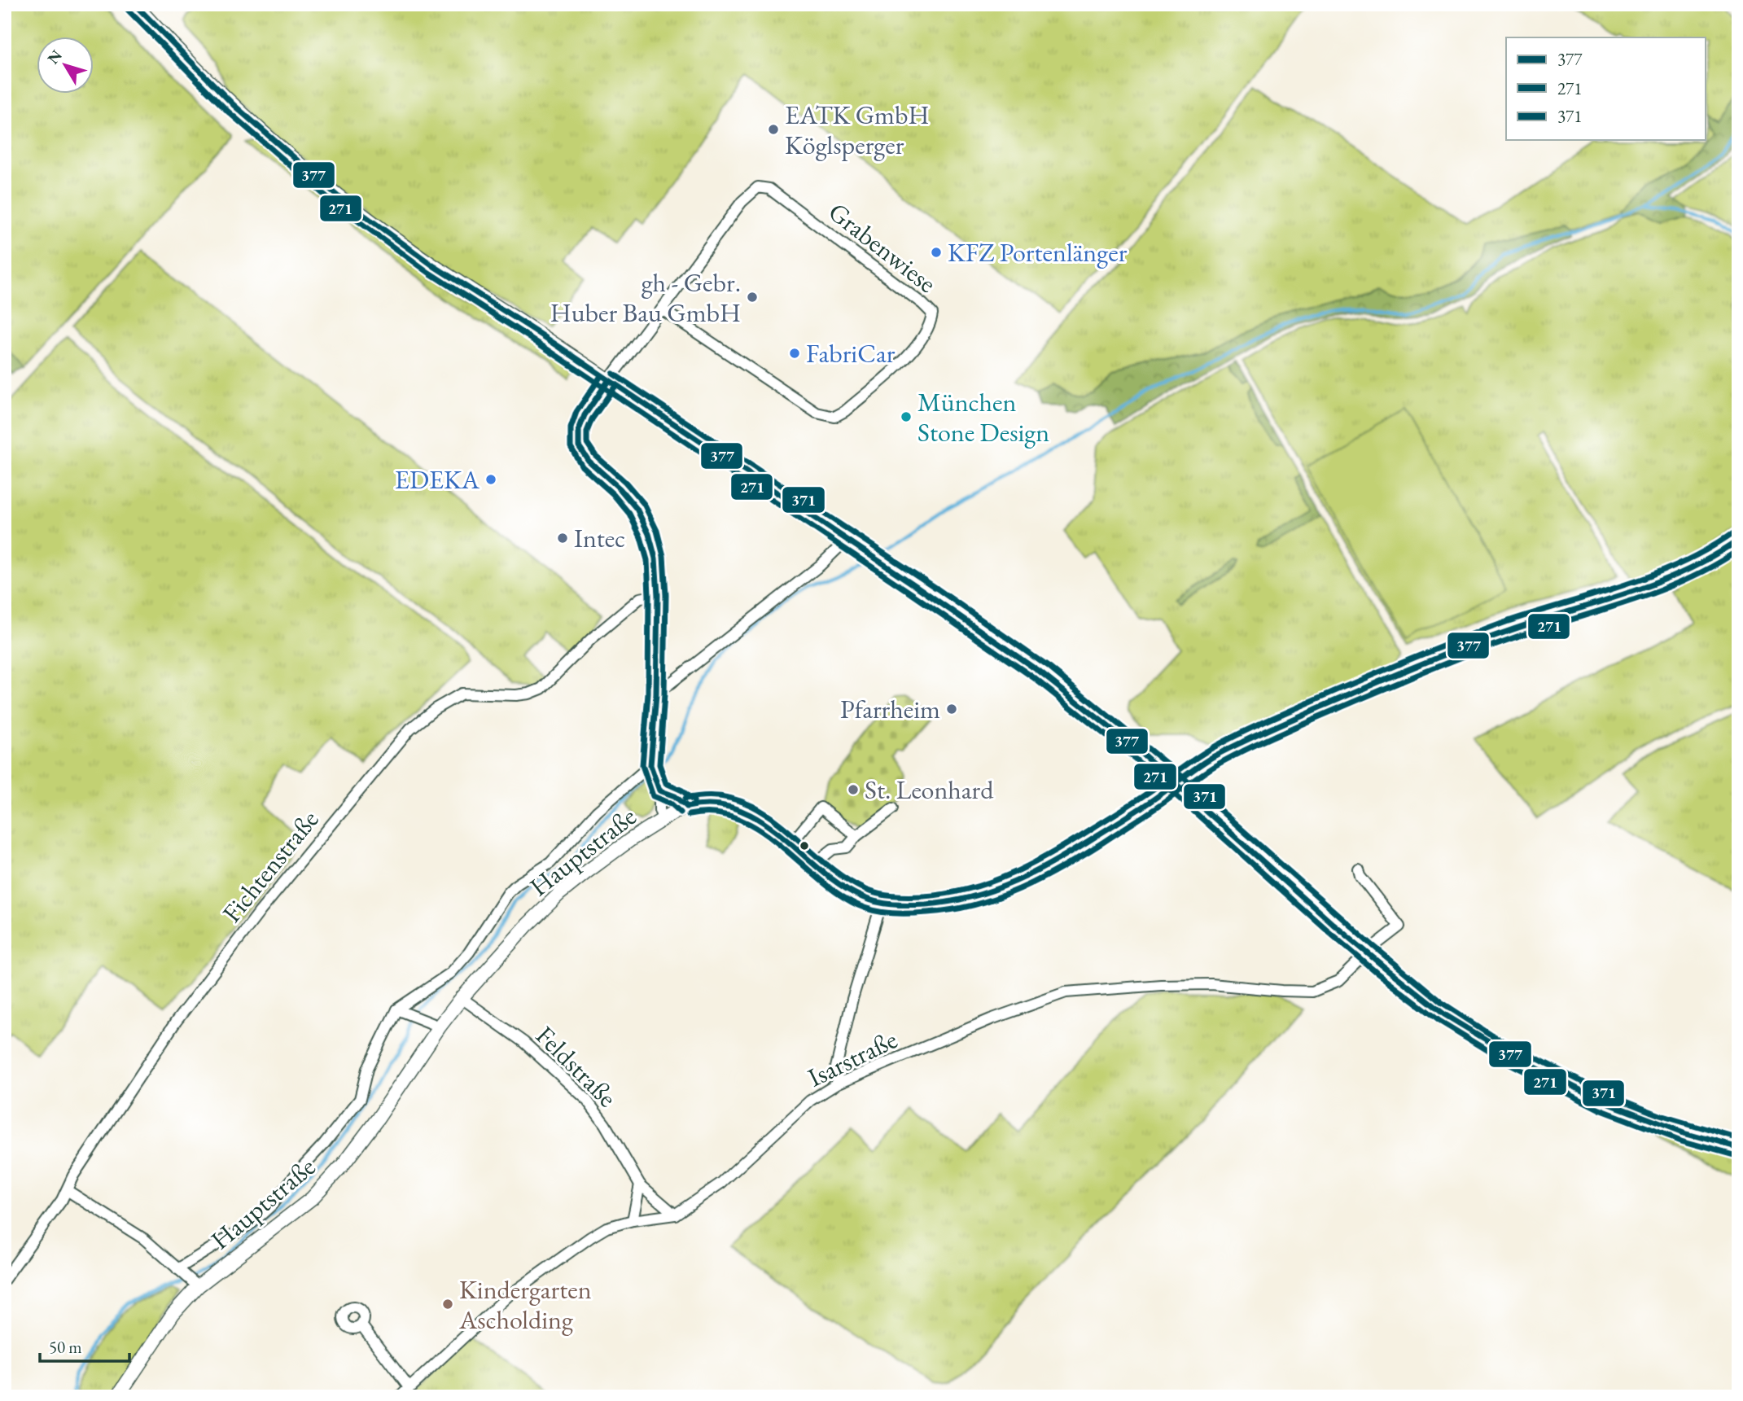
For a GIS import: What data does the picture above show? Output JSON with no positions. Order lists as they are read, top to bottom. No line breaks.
{"streets":{"main road":["Hauptstraße"],"street":["Grabenwiese","Fichtenstraße","Isarstraße","Feldstraße"]},"crossings":[["Grabenwiese","Fichtenstraße"],["Hauptstraße","Feldstraße"],["Isarstraße","Feldstraße"]],"places":["EATK GmbH Köglsperger","KFZ Portenlänger","gh - Gebr. Huber Bau GmbH","FabriCar","München Stone Design","EDEKA","Intec","Pfarrheim","St. Leonhard","Kindergarten Ascholding"],"lines":["transit line 377","transit line 271","transit line 371"],"legend":["377","271","371"],"scale_bar":"50 m","north":"top left"}
